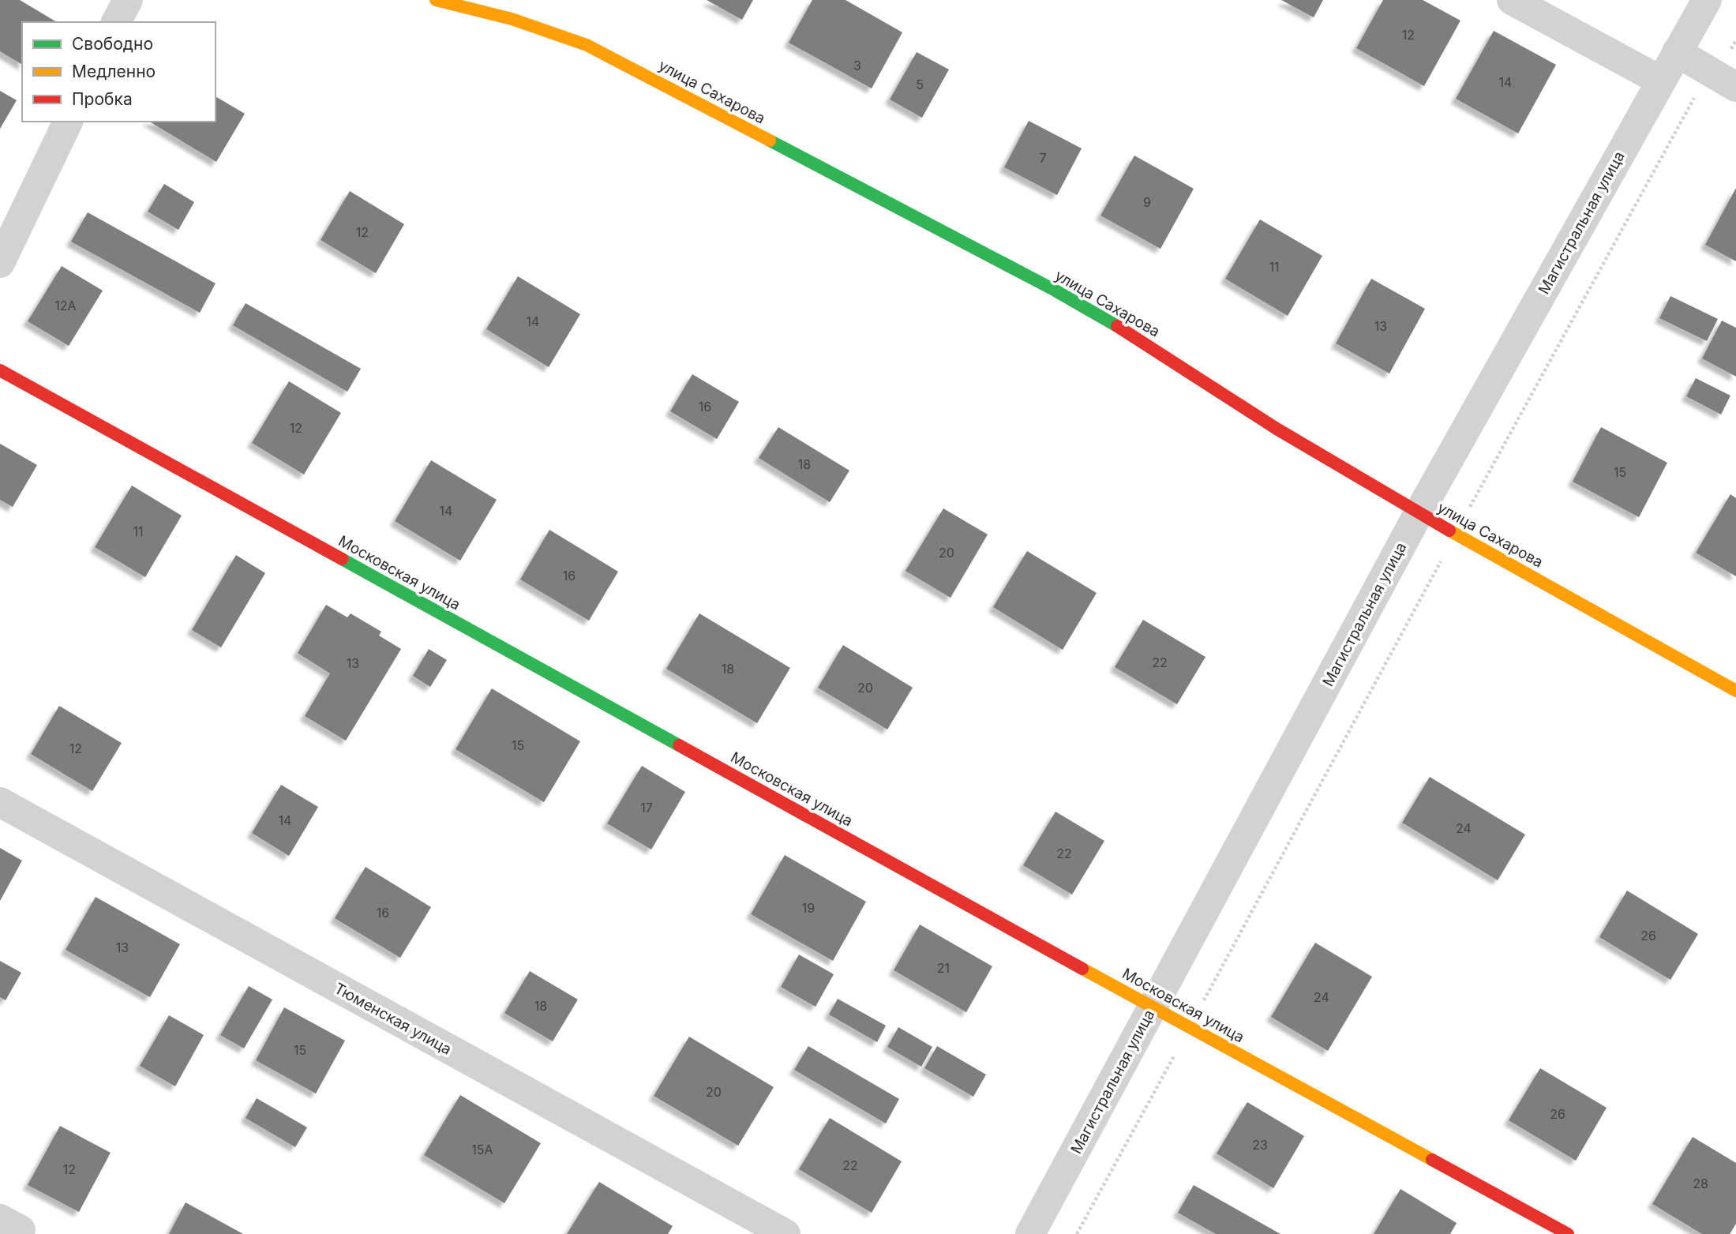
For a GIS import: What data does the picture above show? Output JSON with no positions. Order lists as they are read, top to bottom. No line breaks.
{"streets":{"street":["улица Сахарова","Магистральная улица","Московская улица","Тюменская улица"]},"crossings":[["улица Сахарова","Магистральная улица"],["Магистральная улица","Московская улица"]],"house_numbers":["12","3","14","5","7","9","12","11","12А","14","13","16","12","18","15","14","11","20","16","22","13","18","20","15","12","17","14","24","22","19","16","26","13","21","24","18","15","20","26","23","15А","22","12","28"],"legend":["Свободно","Медленно","Пробка"]}
